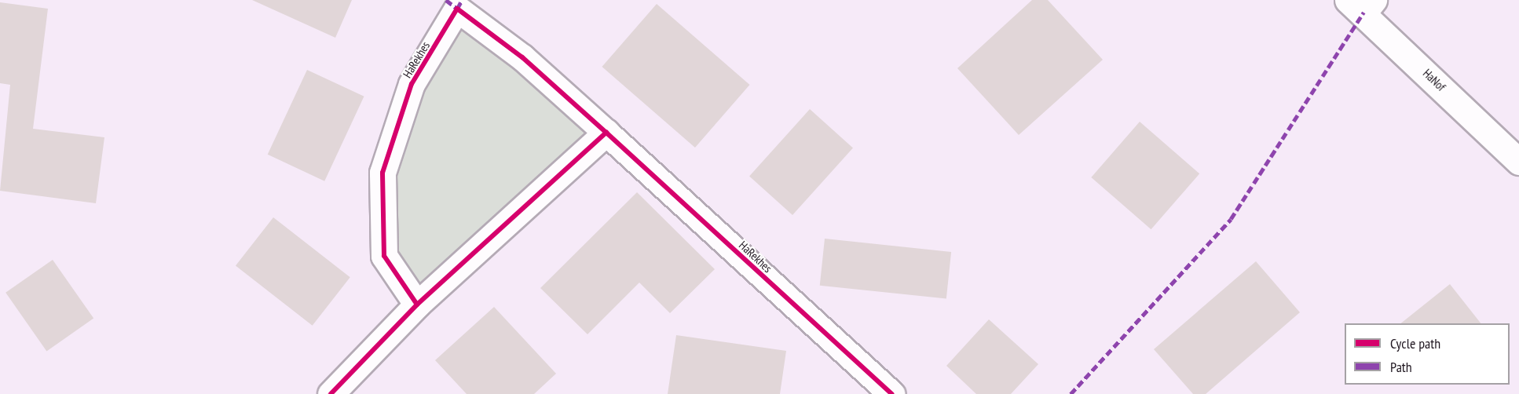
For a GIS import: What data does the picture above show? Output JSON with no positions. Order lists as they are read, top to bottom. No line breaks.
{"streets":{"street":["HaRekhes","HaNof"]},"legend":["Cycle path","Path"]}
